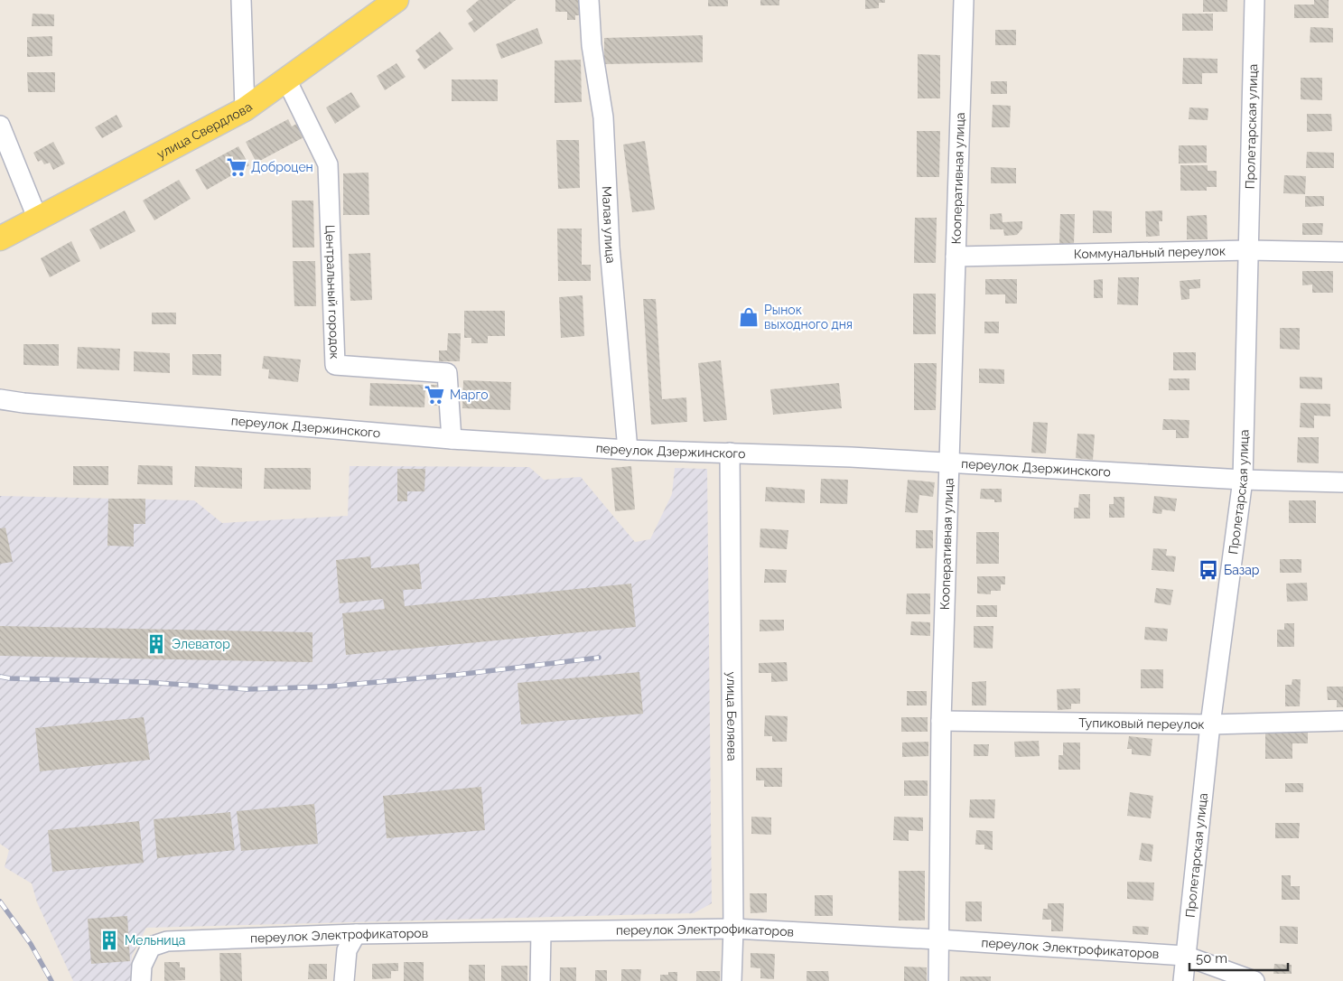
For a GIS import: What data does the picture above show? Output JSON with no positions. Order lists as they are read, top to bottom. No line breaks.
{"streets":{"main road":["улица Свердлова"],"street":["Пролетарская улица","Кооперативная улица","Малая улица","Коммунальный переулок","Центральный городок","переулок Дзержинского","улица Беляева","Тупиковый переулок","переулок Электрофикаторов"]},"crossings":[["Пролетарская улица","Коммунальный переулок"],["Пролетарская улица","переулок Дзержинского"],["Пролетарская улица","Тупиковый переулок"],["Пролетарская улица","переулок Электрофикаторов"],["улица Свердлова","Центральный городок"],["Кооперативная улица","Коммунальный переулок"],["Кооперативная улица","переулок Дзержинского"],["Кооперативная улица","Тупиковый переулок"],["Кооперативная улица","переулок Электрофикаторов"],["Малая улица","переулок Дзержинского"],["Центральный городок","переулок Дзержинского"],["переулок Дзержинского","улица Беляева"],["улица Беляева","переулок Электрофикаторов"]],"places":{"supermarket":["Доброцен","Марго"],"shop":["Рынок выходного дня"],"bus stop":["Базар"],"building":["Элеватор","Мельница"]},"scale_bar":"50 m"}
